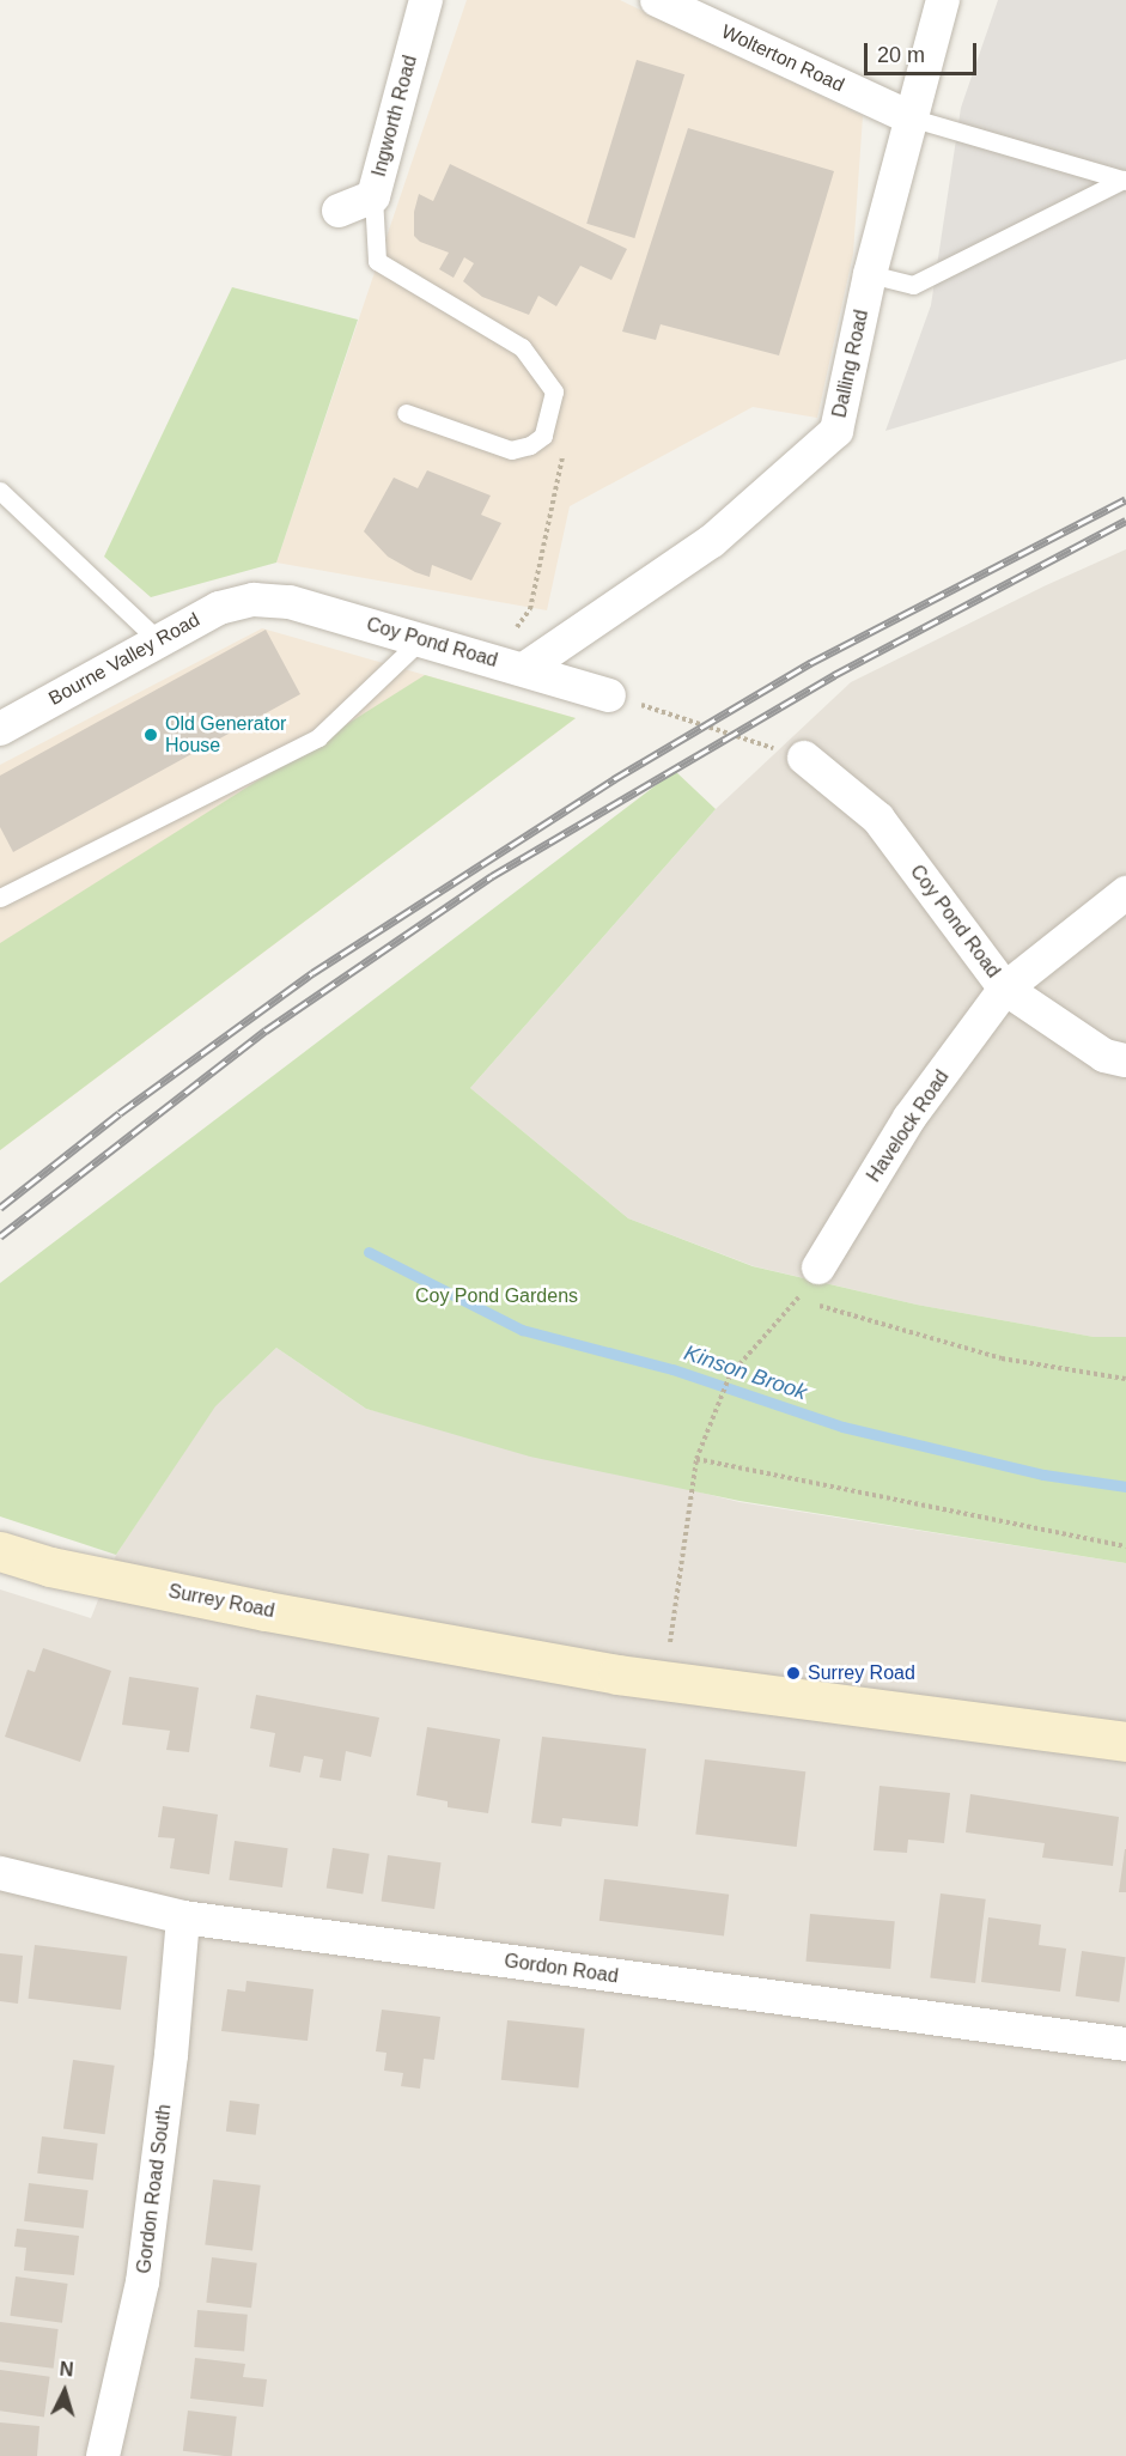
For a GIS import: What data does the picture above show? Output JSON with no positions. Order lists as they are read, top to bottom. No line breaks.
{"streets":{"street":["Wolterton Road","Ingworth Road","Dalling Road","Coy Pond Road","Bourne Valley Road","Havelock Road","Surrey Road","Gordon Road","Gordon Road South"]},"crossings":[["Wolterton Road","Dalling Road"],["Dalling Road","Coy Pond Road"],["Coy Pond Road","Bourne Valley Road"],["Coy Pond Road","Havelock Road"],["Gordon Road","Gordon Road South"]],"water":["Kinson Brook"],"parks":["Coy Pond Gardens"],"places":["Old Generator House","Surrey Road"],"scale_bar":"20 m","north":"top"}
